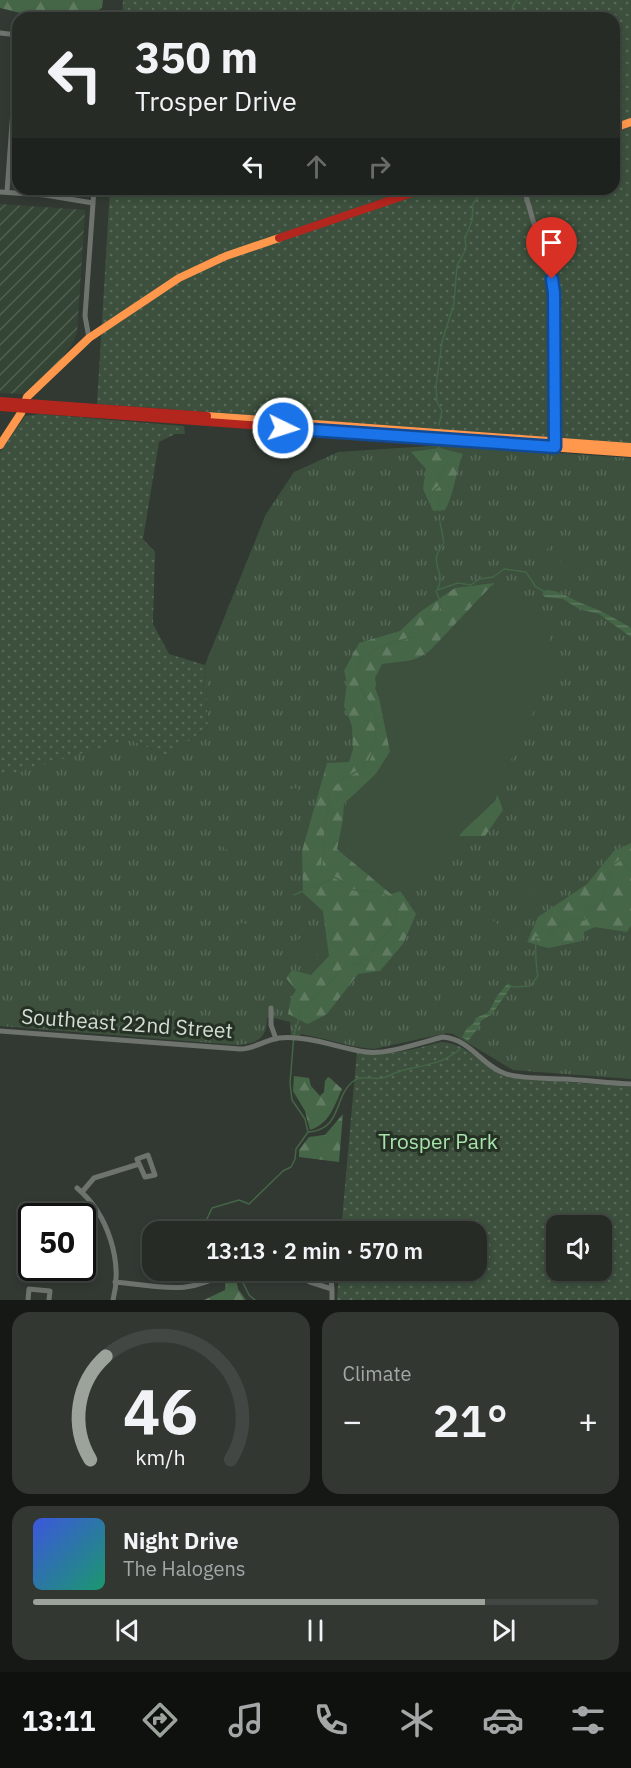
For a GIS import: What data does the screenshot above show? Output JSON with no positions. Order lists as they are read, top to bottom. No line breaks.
{"streets":{"street":["Southeast 22nd Street"]},"parks":["Trosper Park"],"page":{"turn":["350 m","Trosper Drive"],"limit":"50","trip":"13:13 · 2 min · 570 m","tile":"Climate","heat":["−","21°","+"],"song":["Night Drive","The Halogens"],"tabs":"13:11","gauge":["46","km/h"]}}
